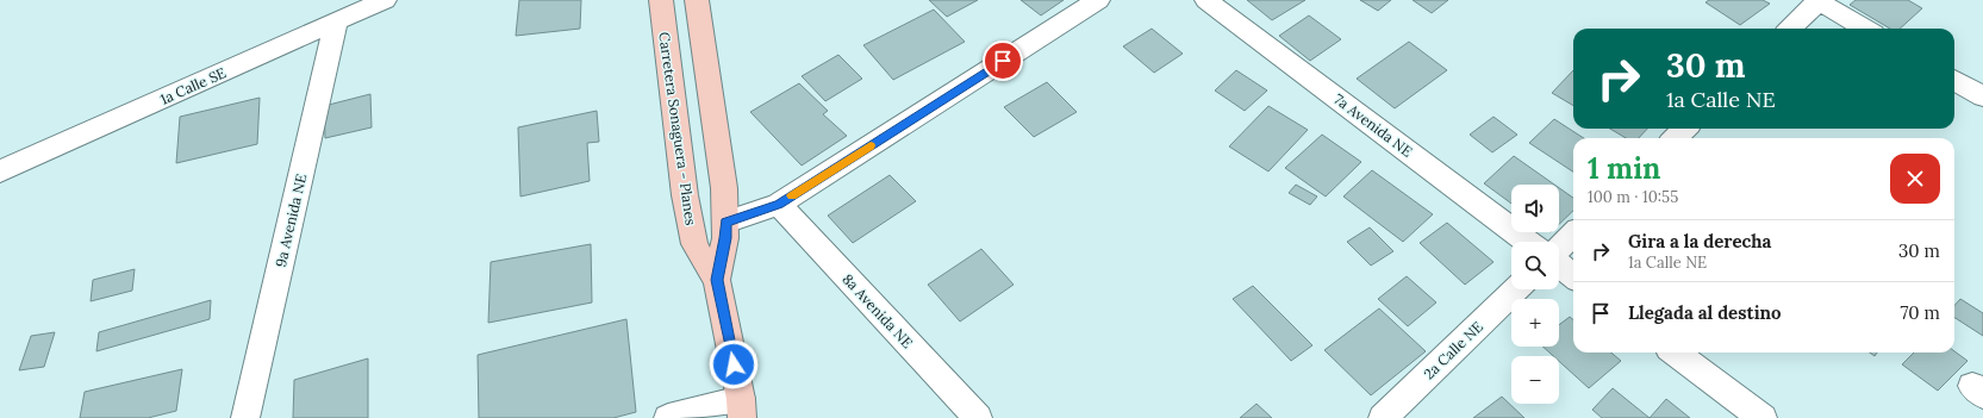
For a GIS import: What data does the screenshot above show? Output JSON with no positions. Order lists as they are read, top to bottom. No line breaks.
{"streets":{"main road":["Carretera Sonaguera - Planes"],"street":["1a Calle SE","7a Avenida NE","9a Avenida NE","8a Avenida NE","2a Calle NE"]},"crossings":[["1a Calle SE","9a Avenida NE"]],"page":{"turn":["30 m","1a Calle NE"],"heading":["1 min","100 m · 10:55"],"map_buttons":["+","−"],"list":[{"name":"Gira a la derecha","note":"1a Calle NE","value":"30 m"},{"name":"Llegada al destino","value":"70 m"}]}}
